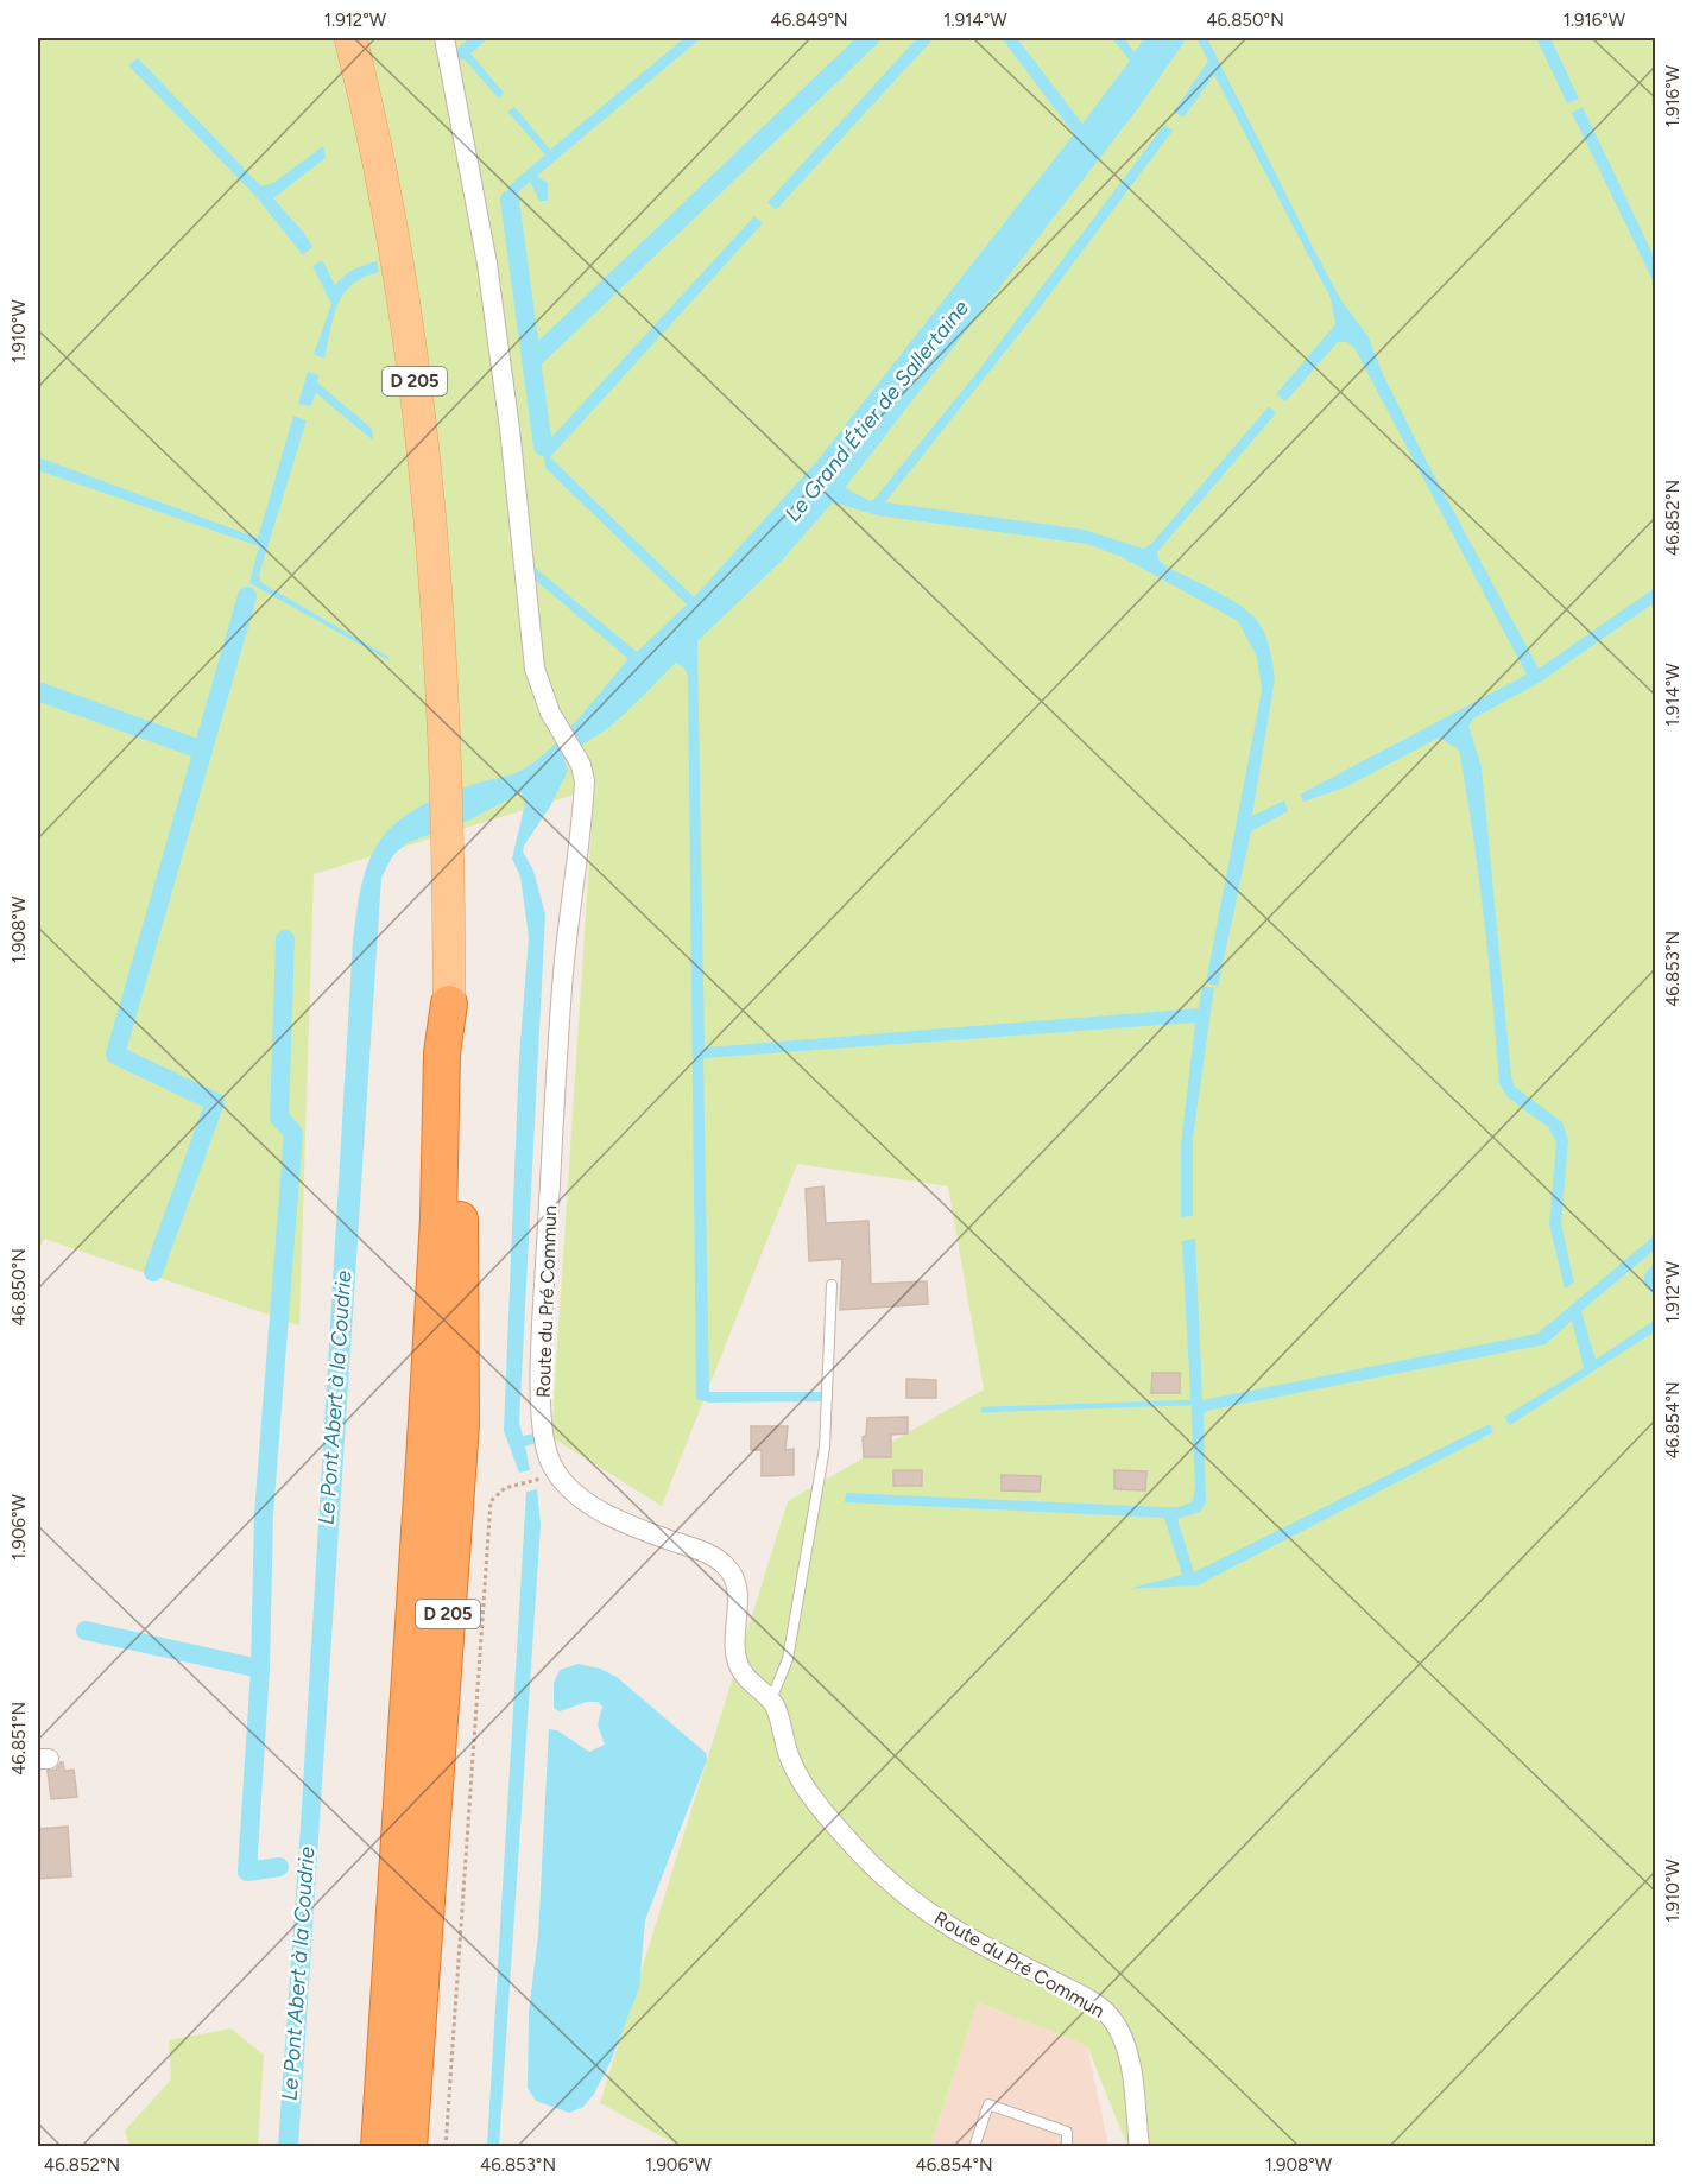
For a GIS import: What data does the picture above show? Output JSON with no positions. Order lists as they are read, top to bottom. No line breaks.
{"streets":{"highway":["D 205"],"street":["Route du Pré Commun"]},"water":["Le Grand Étier de Sallertaine","Le Pont Abert à la Coudrie"],"coordinates":["1.912°W","46.849°N","1.914°W","46.850°N","1.916°W","1.910°W","46.852°N","1.908°W","46.853°N","46.854°N","1.906°W","46.851°N"]}
